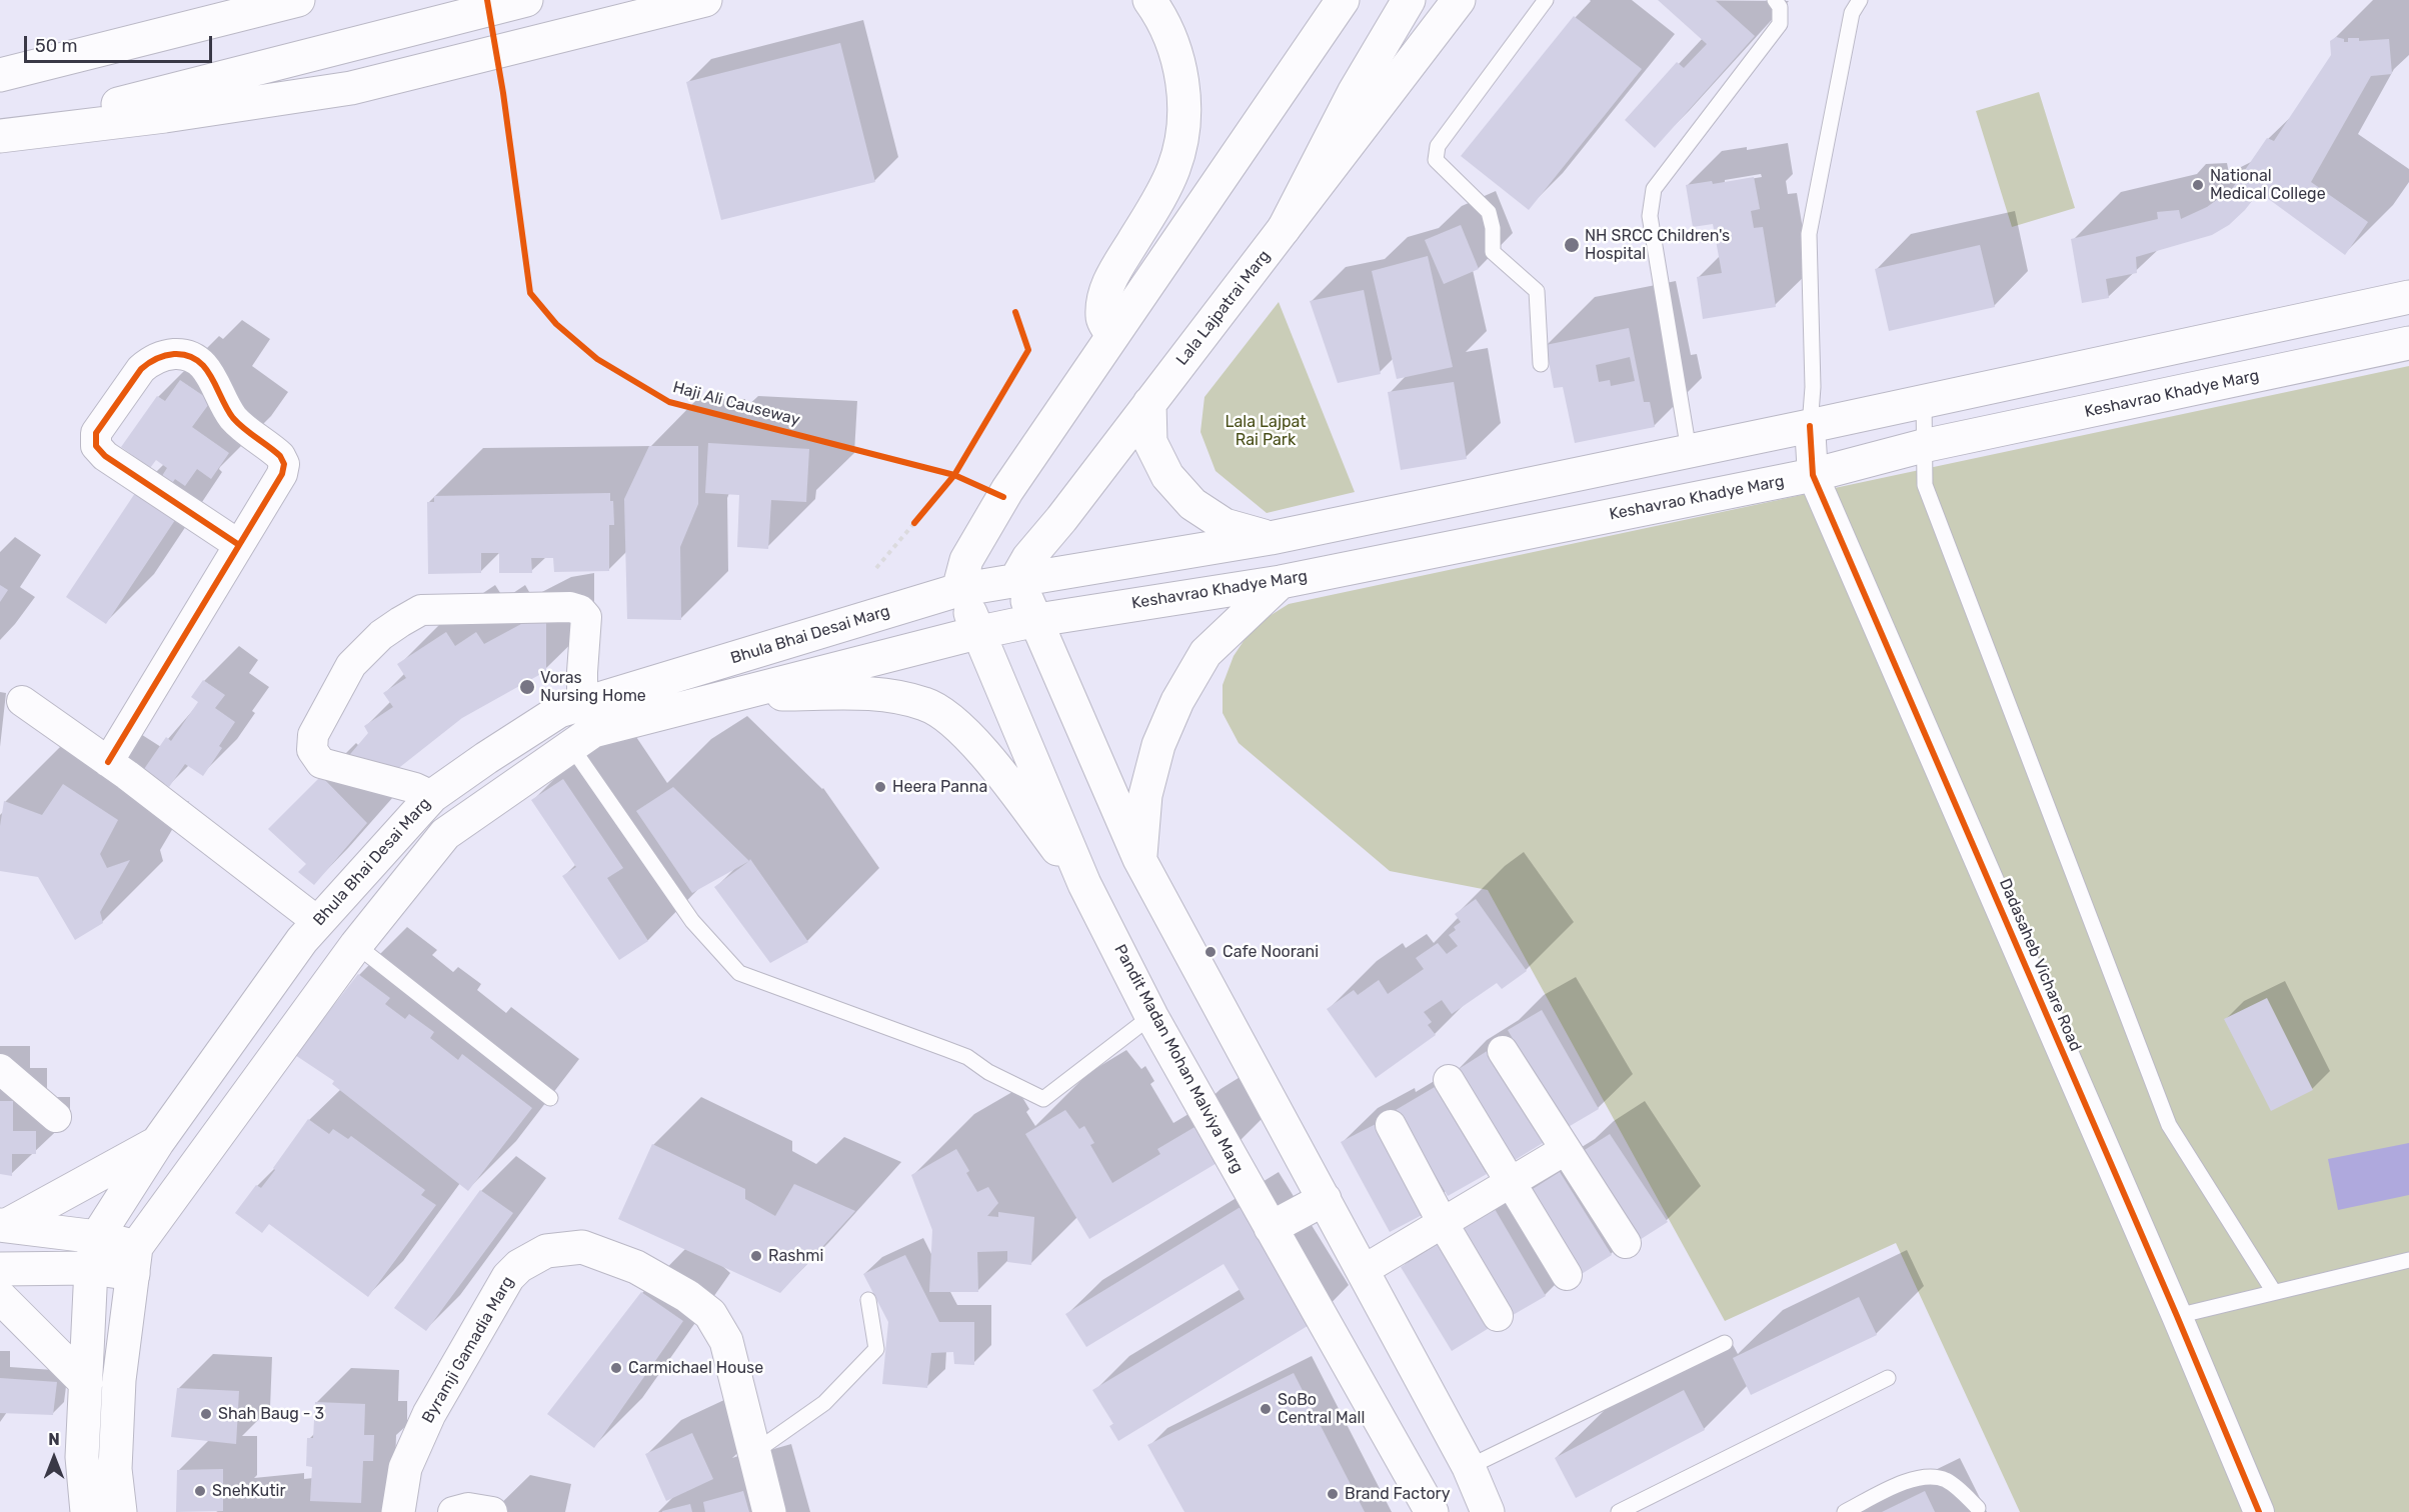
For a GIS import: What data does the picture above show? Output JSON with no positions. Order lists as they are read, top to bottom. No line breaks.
{"streets":{"main road":["Lala Lajpatrai Marg","Keshavrao Khadye Marg","Bhula Bhai Desai Marg","Pandit Madan Mohan Malviya Marg","Byramji Gamadia Marg"],"street":["Dadasaheb Vichare Road"],"cycle path":["Haji Ali Causeway"]},"crossings":[["Lala Lajpatrai Marg","Bhula Bhai Desai Marg"],["Keshavrao Khadye Marg","Bhula Bhai Desai Marg"],["Keshavrao Khadye Marg","Dadasaheb Vichare Road"],["Keshavrao Khadye Marg","Pandit Madan Mohan Malviya Marg"],["Bhula Bhai Desai Marg","Pandit Madan Mohan Malviya Marg"]],"parks":["Lala Lajpat Rai Park"],"places":["National Medical College","NH SRCC Children's Hospital","Voras Nursing Home","Heera Panna","Cafe Noorani","Rashmi","Carmichael House","SoBo Central Mall","Shah Baug - 3","SnehKutir","Brand Factory"],"scale_bar":"50 m","north":"top"}
